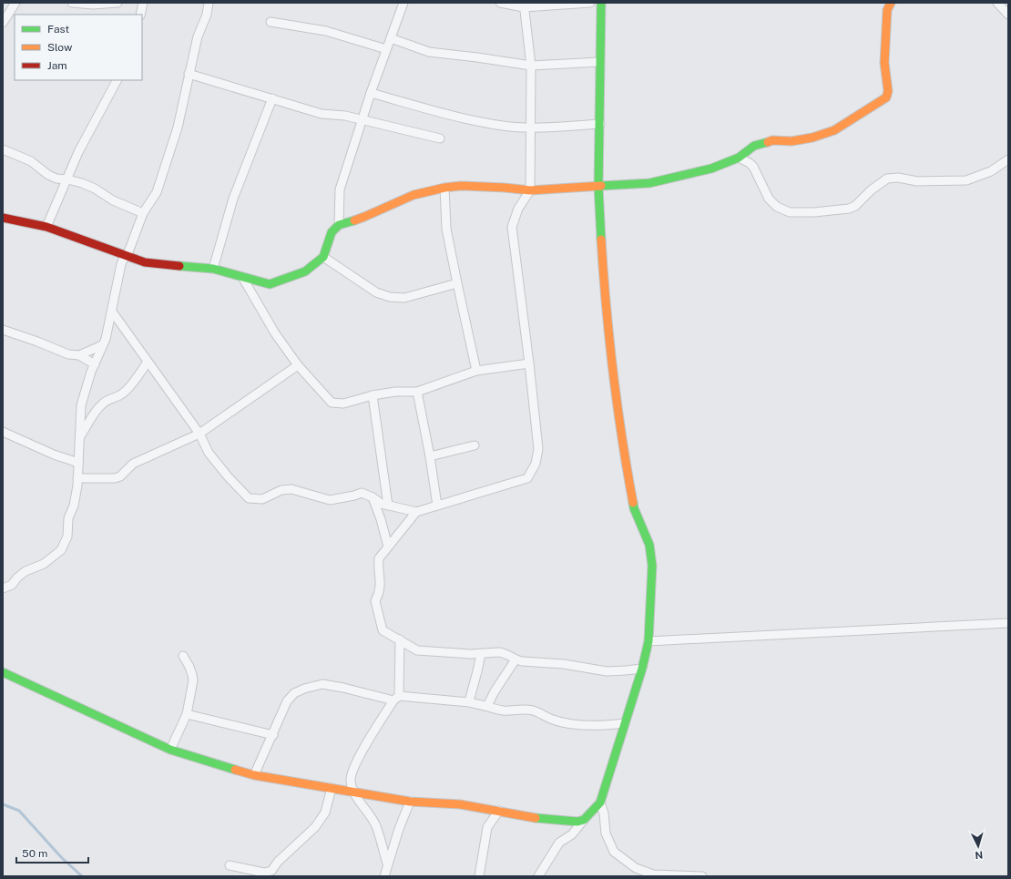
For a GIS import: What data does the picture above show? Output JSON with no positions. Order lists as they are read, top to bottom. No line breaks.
{"legend":["Fast","Slow","Jam"],"scale_bar":"50 m","north":"bottom"}
